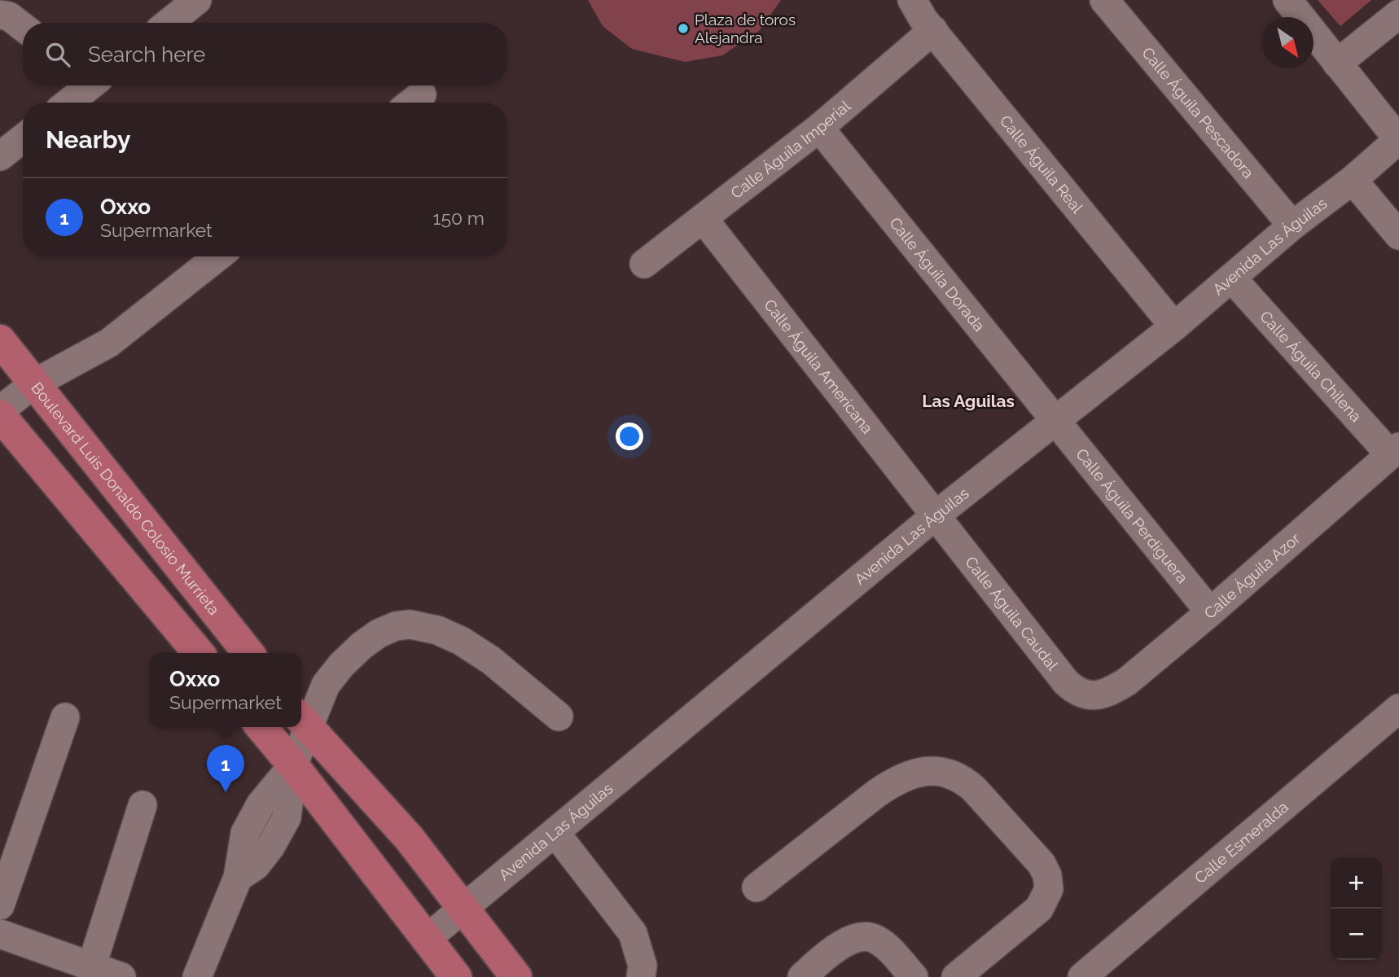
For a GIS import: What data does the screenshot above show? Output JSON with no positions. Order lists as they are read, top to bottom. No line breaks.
{"streets":{"main road":["Boulevard Luis Donaldo Colosio Murrieta"],"street":["Calle Águila Pescadora","Calle Águila Imperial","Calle Águila Real","Avenida Las Águilas","Calle Águila Dorada","Calle Águila Americana","Calle Águila Chilena","Calle Águila Perdiguera","Calle Águila Azor","Calle Águila Caudal","Calle Esmeralda"]},"crossings":[["Calle Águila Pescadora","Avenida Las Águilas"],["Calle Águila Imperial","Calle Águila Real"],["Calle Águila Imperial","Calle Águila Dorada"],["Calle Águila Imperial","Calle Águila Americana"],["Calle Águila Real","Avenida Las Águilas"],["Avenida Las Águilas","Calle Águila Dorada"],["Avenida Las Águilas","Calle Águila Americana"],["Avenida Las Águilas","Calle Águila Chilena"],["Avenida Las Águilas","Calle Águila Perdiguera"],["Avenida Las Águilas","Calle Águila Caudal"],["Calle Águila Dorada","Calle Águila Perdiguera"],["Calle Águila Americana","Calle Águila Caudal"],["Calle Águila Chilena","Calle Águila Azor"],["Calle Águila Perdiguera","Calle Águila Azor"],["Calle Águila Azor","Calle Águila Caudal"]],"districts":["Las Aguilas"],"places":["Plaza de toros Alejandra"],"north":"bottom right","page":{"search":"Search here","heading":"Nearby","list":[{"mark":"1","name":"Oxxo","note":"Supermarket","value":"150 m"}],"popup":["Oxxo","Supermarket"],"pins":"1","map_buttons":["+","−"]}}
